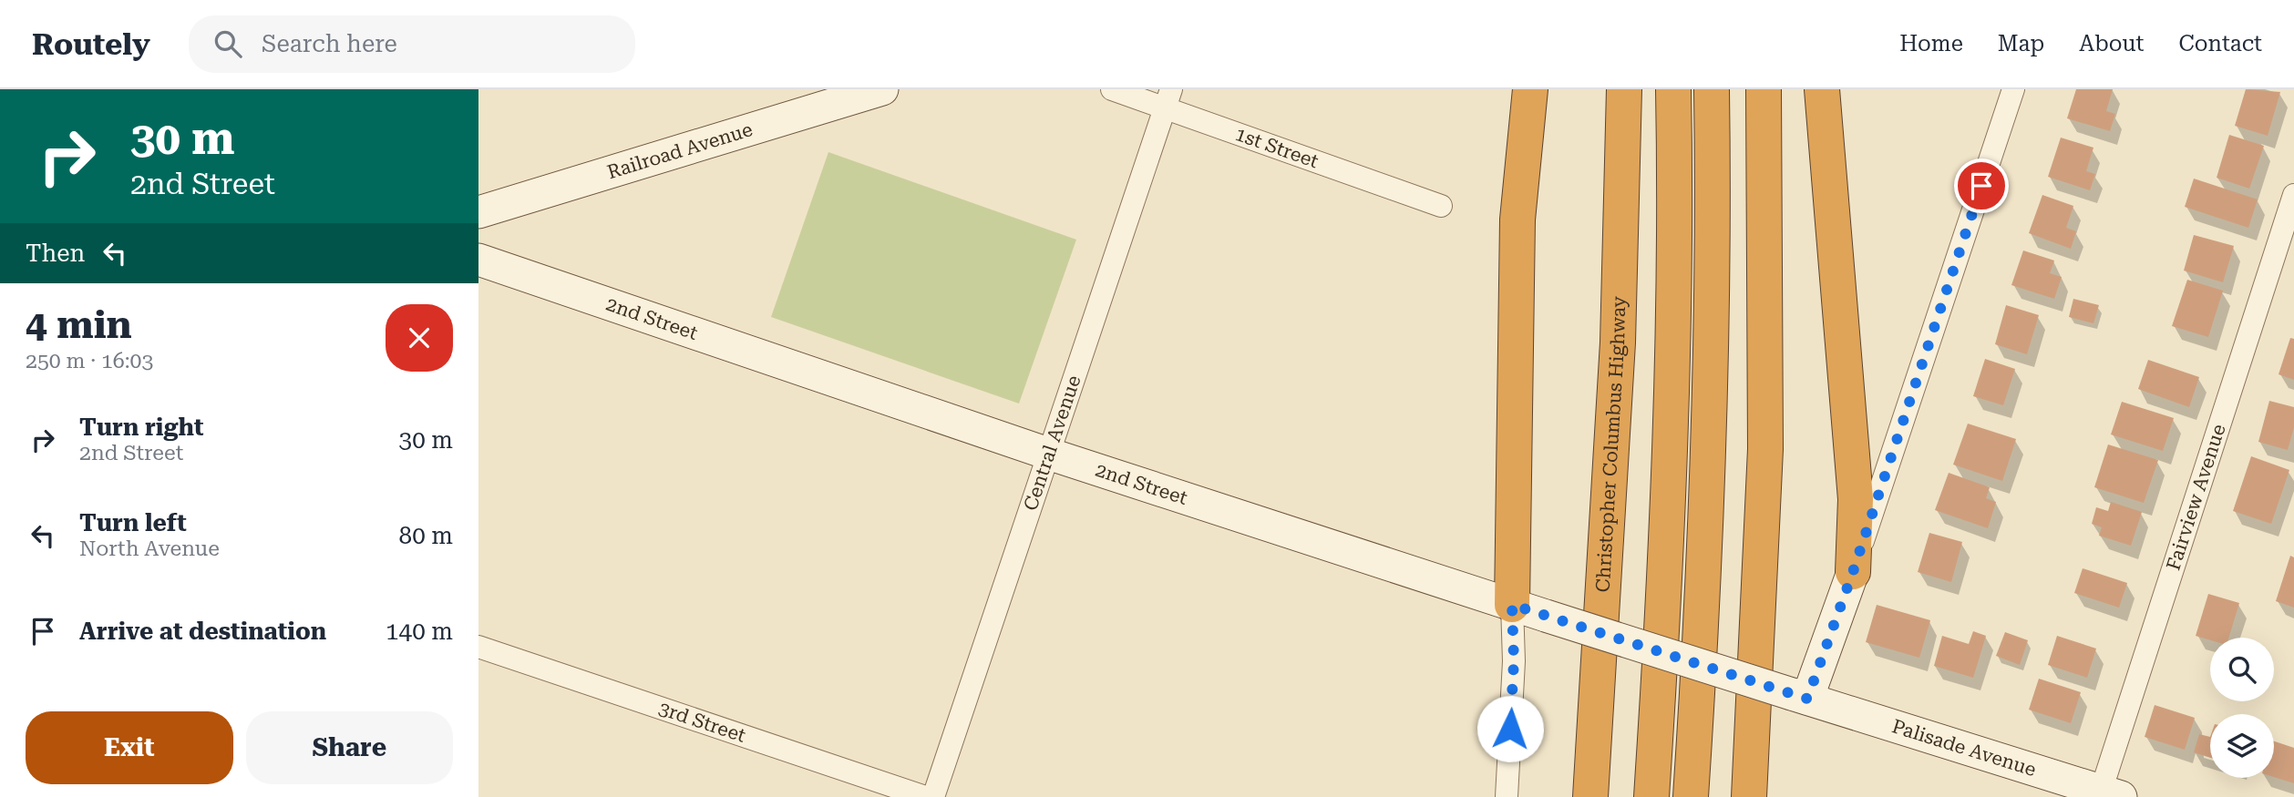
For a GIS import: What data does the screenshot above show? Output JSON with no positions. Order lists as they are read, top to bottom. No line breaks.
{"streets":{"highway":["Christopher Columbus Highway"],"main road":["Railroad Avenue","2nd Street","Palisade Avenue"],"street":["1st Street","Central Avenue","Fairview Avenue","3rd Street"]},"crossings":[["1st Street","Central Avenue"],["2nd Street","Central Avenue"],["2nd Street","Palisade Avenue"],["Fairview Avenue","Palisade Avenue"]],"page":{"header":"Routely","search":"Search here","nav":["Home","Map","About","Contact"],"turn":["30 m","2nd Street"],"then":"Then","heading":["4 min","250 m · 16:03"],"list":[{"name":"Turn right","note":"2nd Street","value":"30 m"},{"name":"Turn left","note":"North Avenue","value":"80 m"},{"name":"Arrive at destination","value":"140 m"}],"buttons":["Exit","Share"]}}
